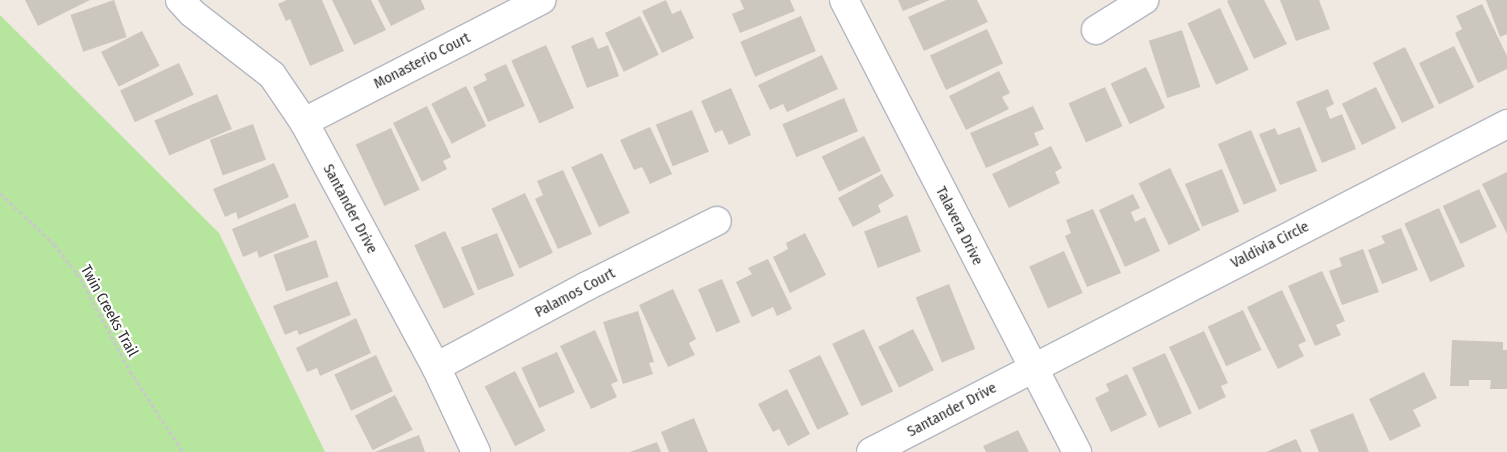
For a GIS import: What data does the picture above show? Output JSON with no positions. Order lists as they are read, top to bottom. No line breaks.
{"streets":{"street":["Monasterio Court","Santander Drive","Talavera Drive","Valdivia Circle","Palamos Court"],"path":["Twin Creeks Trail"]},"crossings":[["Monasterio Court","Santander Drive"],["Santander Drive","Talavera Drive"],["Santander Drive","Valdivia Circle"],["Santander Drive","Palamos Court"],["Talavera Drive","Valdivia Circle"]]}
